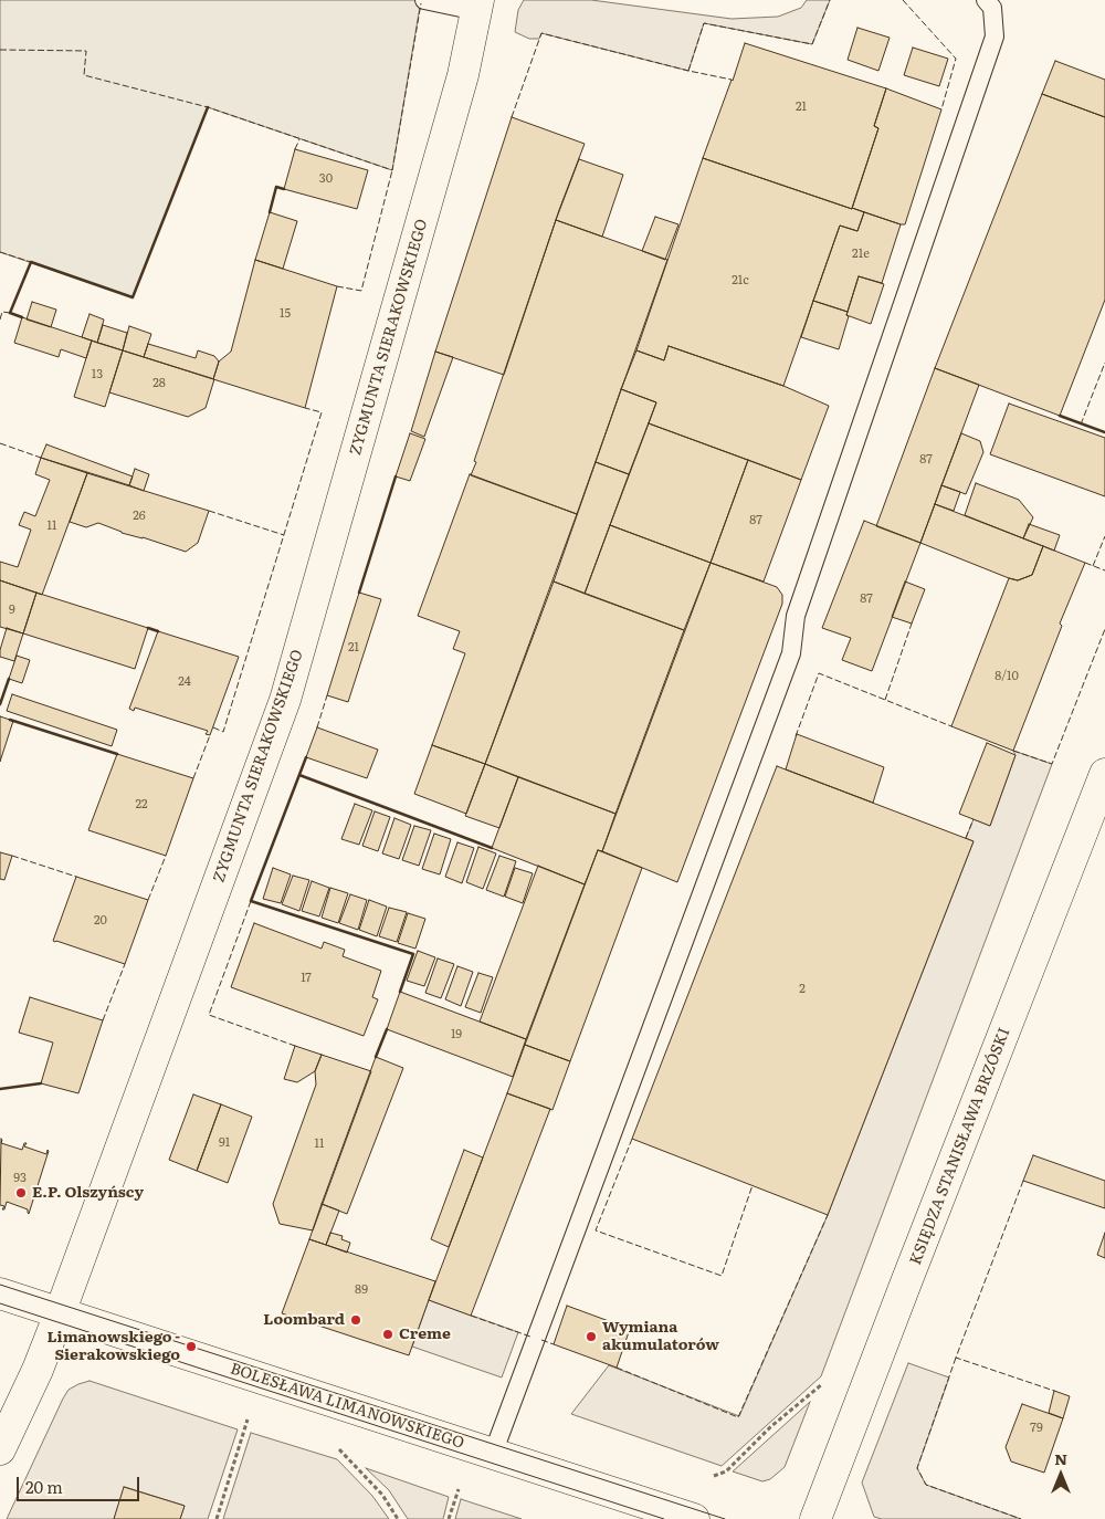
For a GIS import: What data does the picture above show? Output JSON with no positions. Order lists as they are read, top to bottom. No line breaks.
{"streets":{"street":["ZYGMUNTA SIERAKOWSKIEGO","KSIĘDZA STANISŁAWA BRZÓSKI","BOLESŁAWA LIMANOWSKIEGO"]},"crossings":[["ZYGMUNTA SIERAKOWSKIEGO","BOLESŁAWA LIMANOWSKIEGO"]],"places":["E.P. Olszyńscy","Loombard","Creme","Wymiana akumulatorów","Limanowskiego - Sierakowskiego"],"house_numbers":["21","30","21e","21c","15","13","28","87","26","87","11","87","9","21","8/10","24","22","20","17","2","19","91","11","93","89","79"],"scale_bar":"20 m","north":"top"}
